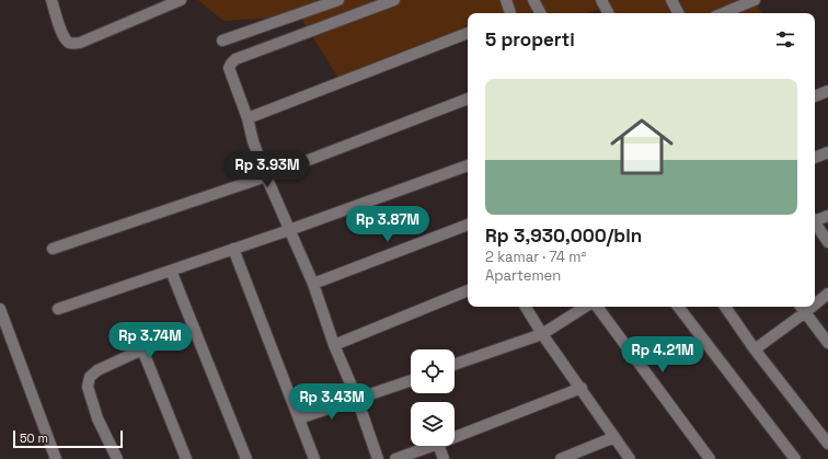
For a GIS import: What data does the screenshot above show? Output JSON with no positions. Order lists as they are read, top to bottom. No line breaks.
{"scale_bar":"50 m","page":{"heading":"5 properti","list":[{"name":"Rp 3,930,000/bln","note":"2 kamar · 74 m² · Apartemen"}],"price":["Rp 3.93M","Rp 3.87M","Rp 3.74M","Rp 4.21M","Rp 3.43M"],"scale":"50 m"}}
